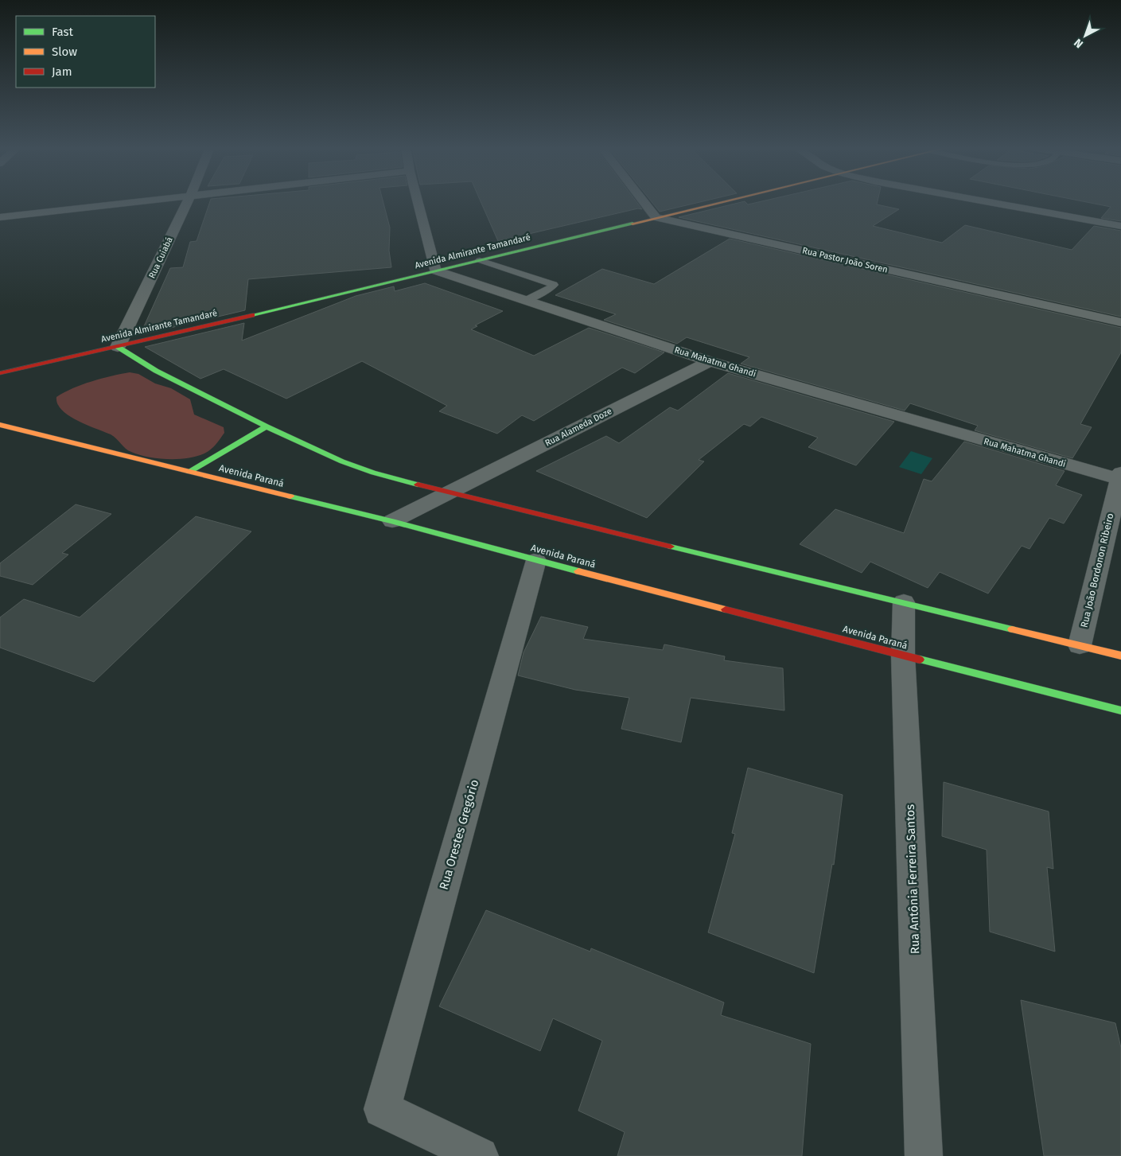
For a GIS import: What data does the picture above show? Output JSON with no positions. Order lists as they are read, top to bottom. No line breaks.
{"streets":{"main road":["Avenida Almirante Tamandaré","Avenida Paraná"],"street":["Rua Cuiabá","Rua Pastor João Soren","Rua Mahatma Ghandi","Rua Alameda Doze","Rua João Bordonon Ribeiro","Rua Orestes Gregório","Rua Antônia Ferreira Santos"]},"crossings":[["Avenida Almirante Tamandaré","Rua Cuiabá"],["Avenida Almirante Tamandaré","Rua Pastor João Soren"],["Avenida Almirante Tamandaré","Rua Mahatma Ghandi"],["Rua Mahatma Ghandi","Rua Alameda Doze"],["Rua Mahatma Ghandi","Rua João Bordonon Ribeiro"],["Rua Alameda Doze","Avenida Paraná"],["Avenida Paraná","Rua Orestes Gregório"],["Avenida Paraná","Rua Antônia Ferreira Santos"]],"legend":["Fast","Slow","Jam"],"north":"bottom left"}
